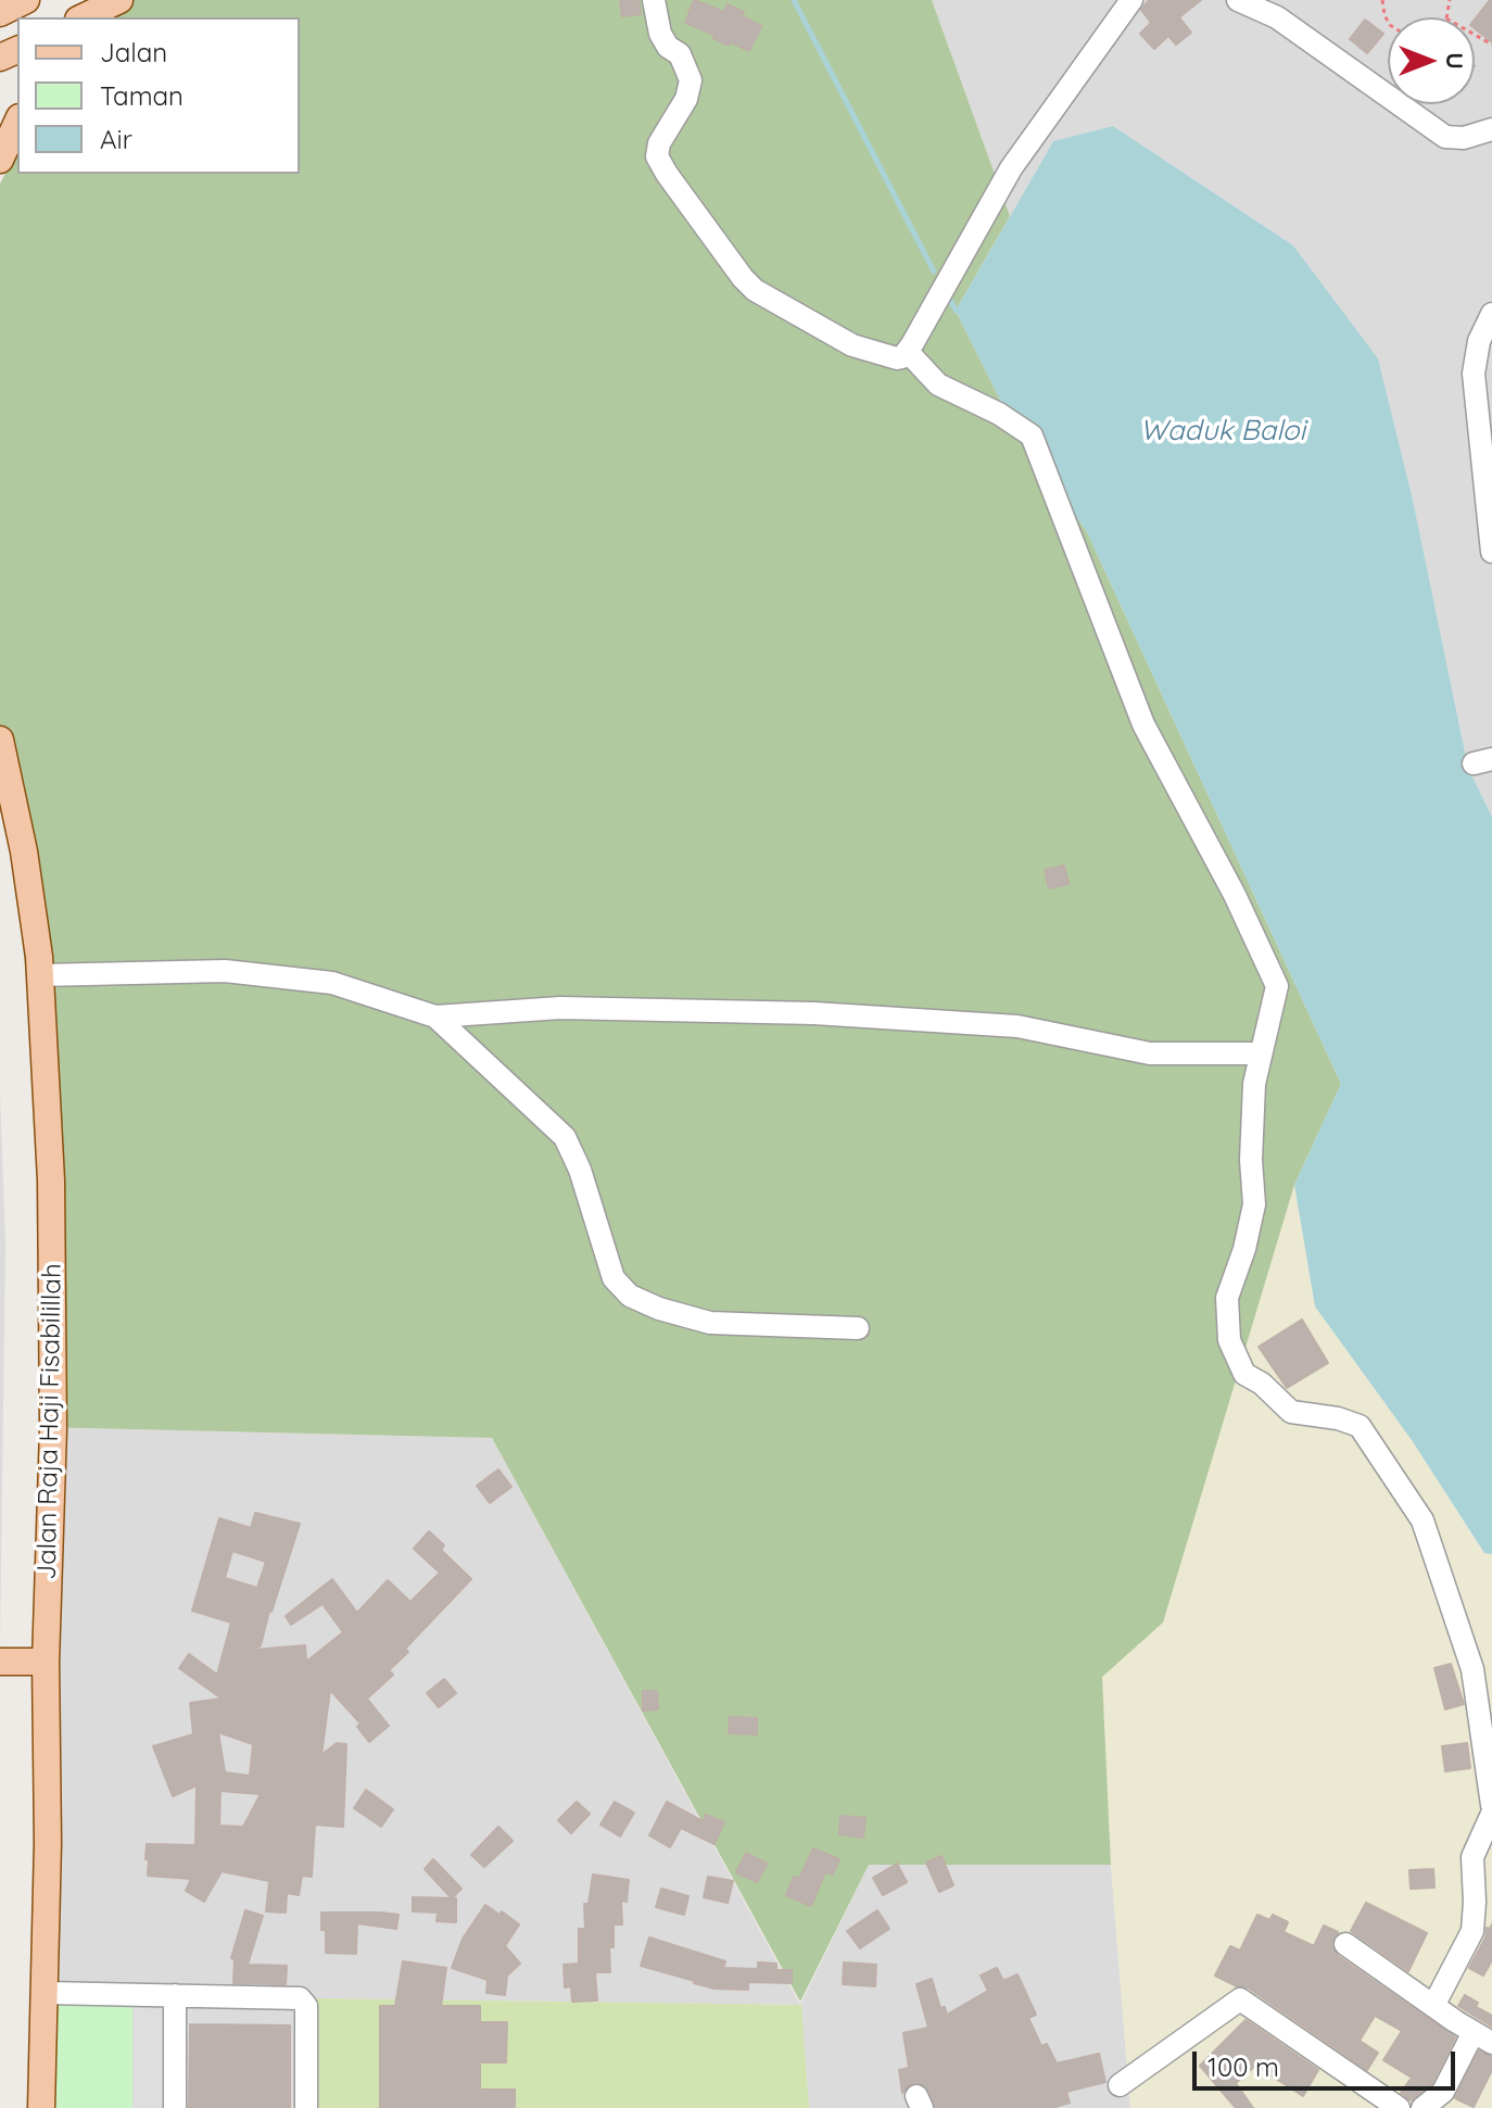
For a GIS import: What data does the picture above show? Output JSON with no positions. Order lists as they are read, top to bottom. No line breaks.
{"streets":{"main road":["Jalan Raja Haji Fisabilillah"]},"water":["Waduk Baloi"],"legend":["Jalan","Taman","Air"],"scale_bar":"100 m","north":"right"}
